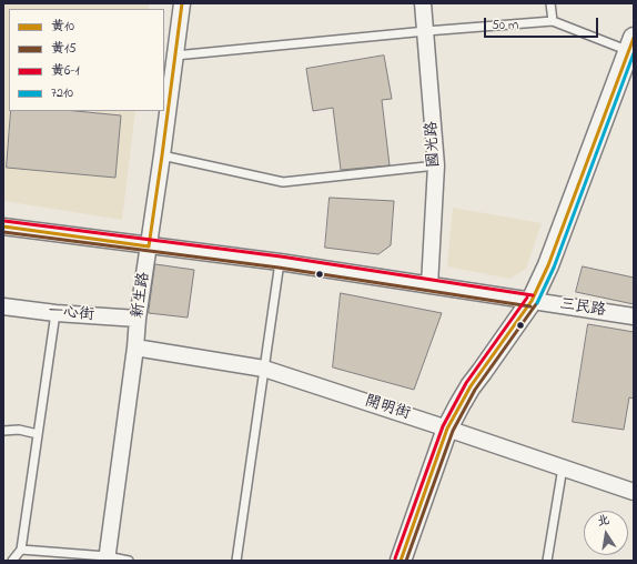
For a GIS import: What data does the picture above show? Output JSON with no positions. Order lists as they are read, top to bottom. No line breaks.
{"streets":{"street":["國光路","新生路","三民路","一心街","開明街"]},"crossings":[["國光路","三民路"],["新生路","三民路"],["新生路","一心街"],["新生路","開明街"]],"lines":["transit line 黃10","transit line 7210","transit line 黃6-1","transit line 黃15"],"legend":["黃10","黃15","黃6-1","7210"],"scale_bar":"50 m","north":"top"}
